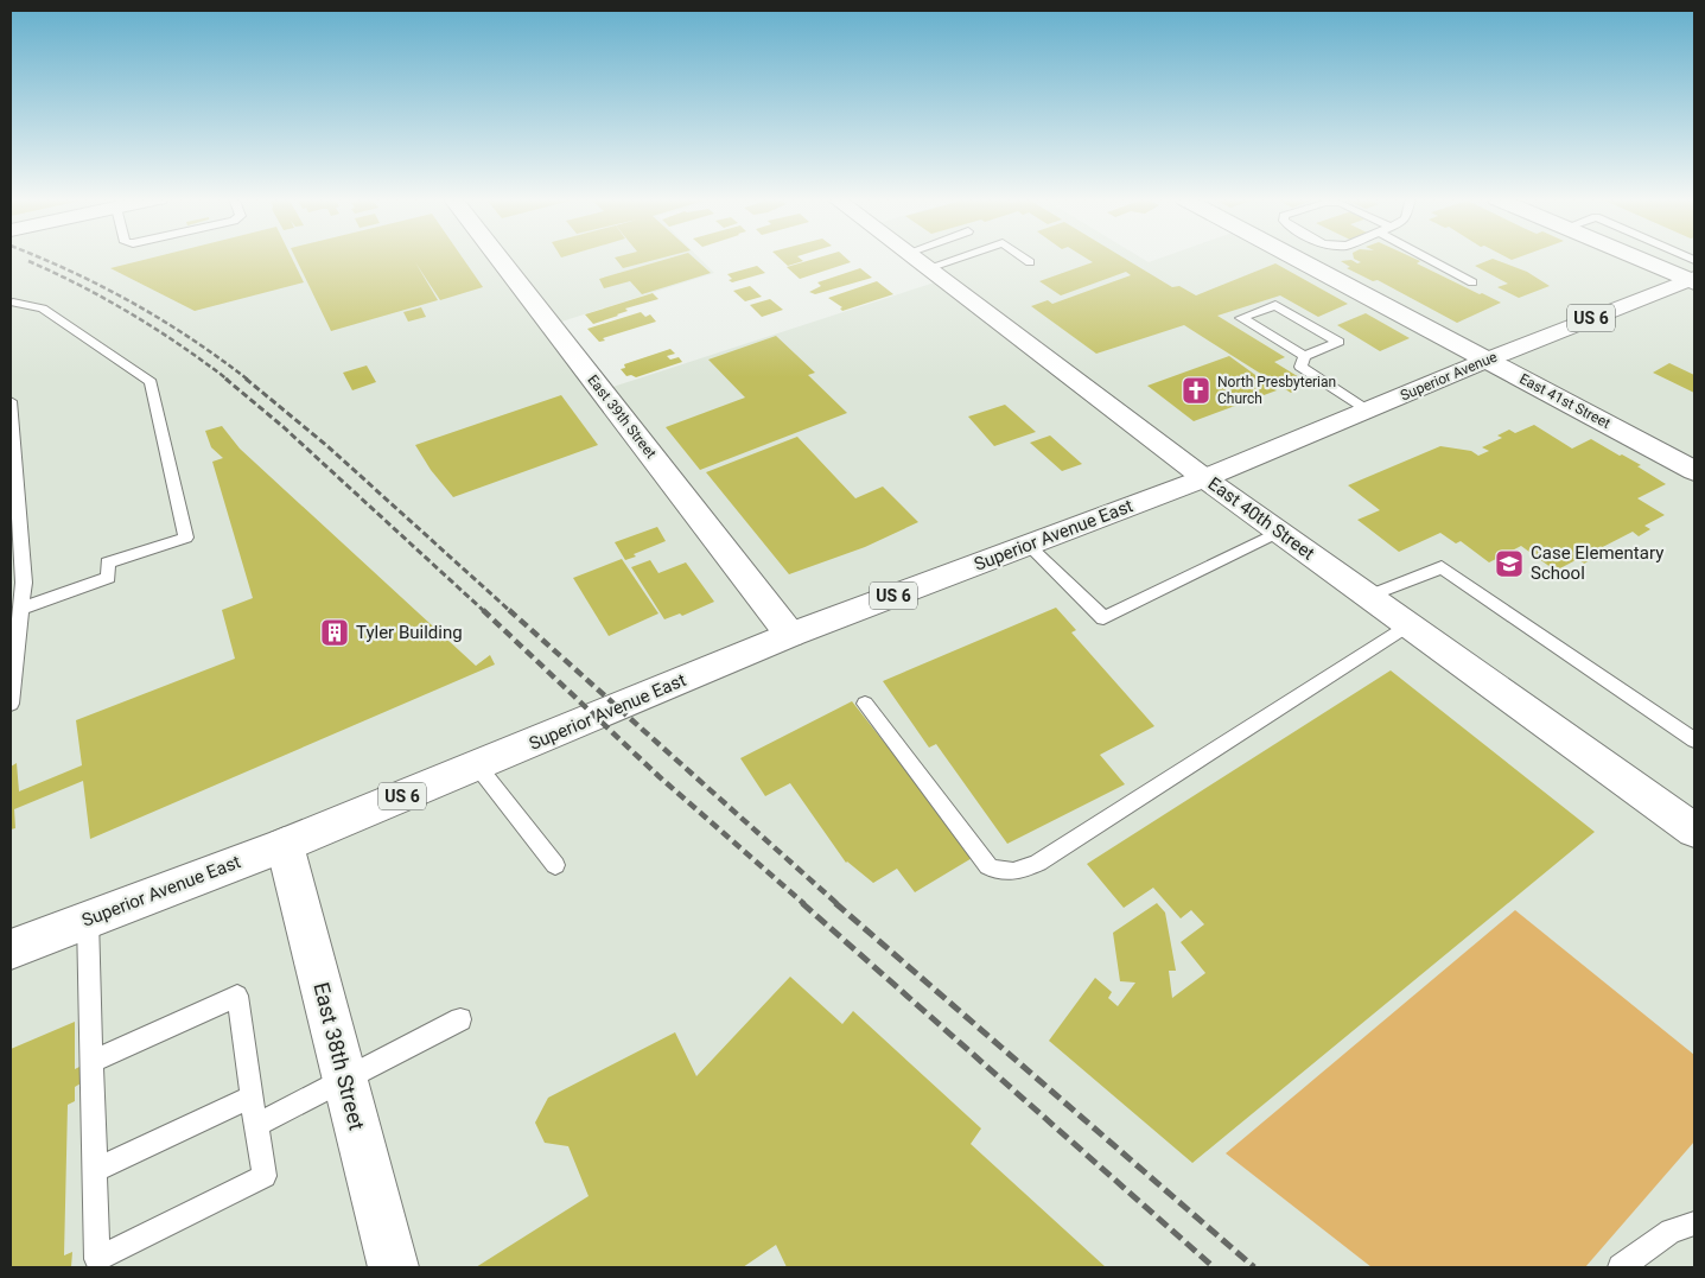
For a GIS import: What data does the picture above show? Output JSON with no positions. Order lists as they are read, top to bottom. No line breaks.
{"streets":{"street":["US 6","Superior Avenue","East 41st Street","East 39th Street","East 40th Street","Superior Avenue East","East 38th Street"]},"crossings":[["Superior Avenue","East 41st Street"],["Superior Avenue","East 40th Street"],["Superior Avenue","Superior Avenue East"],["East 39th Street","Superior Avenue East"],["East 40th Street","Superior Avenue East"],["Superior Avenue East","East 38th Street"]],"places":{"church":["North Presbyterian Church"],"school or university":["Case Elementary School"],"building":["Tyler Building"]}}
